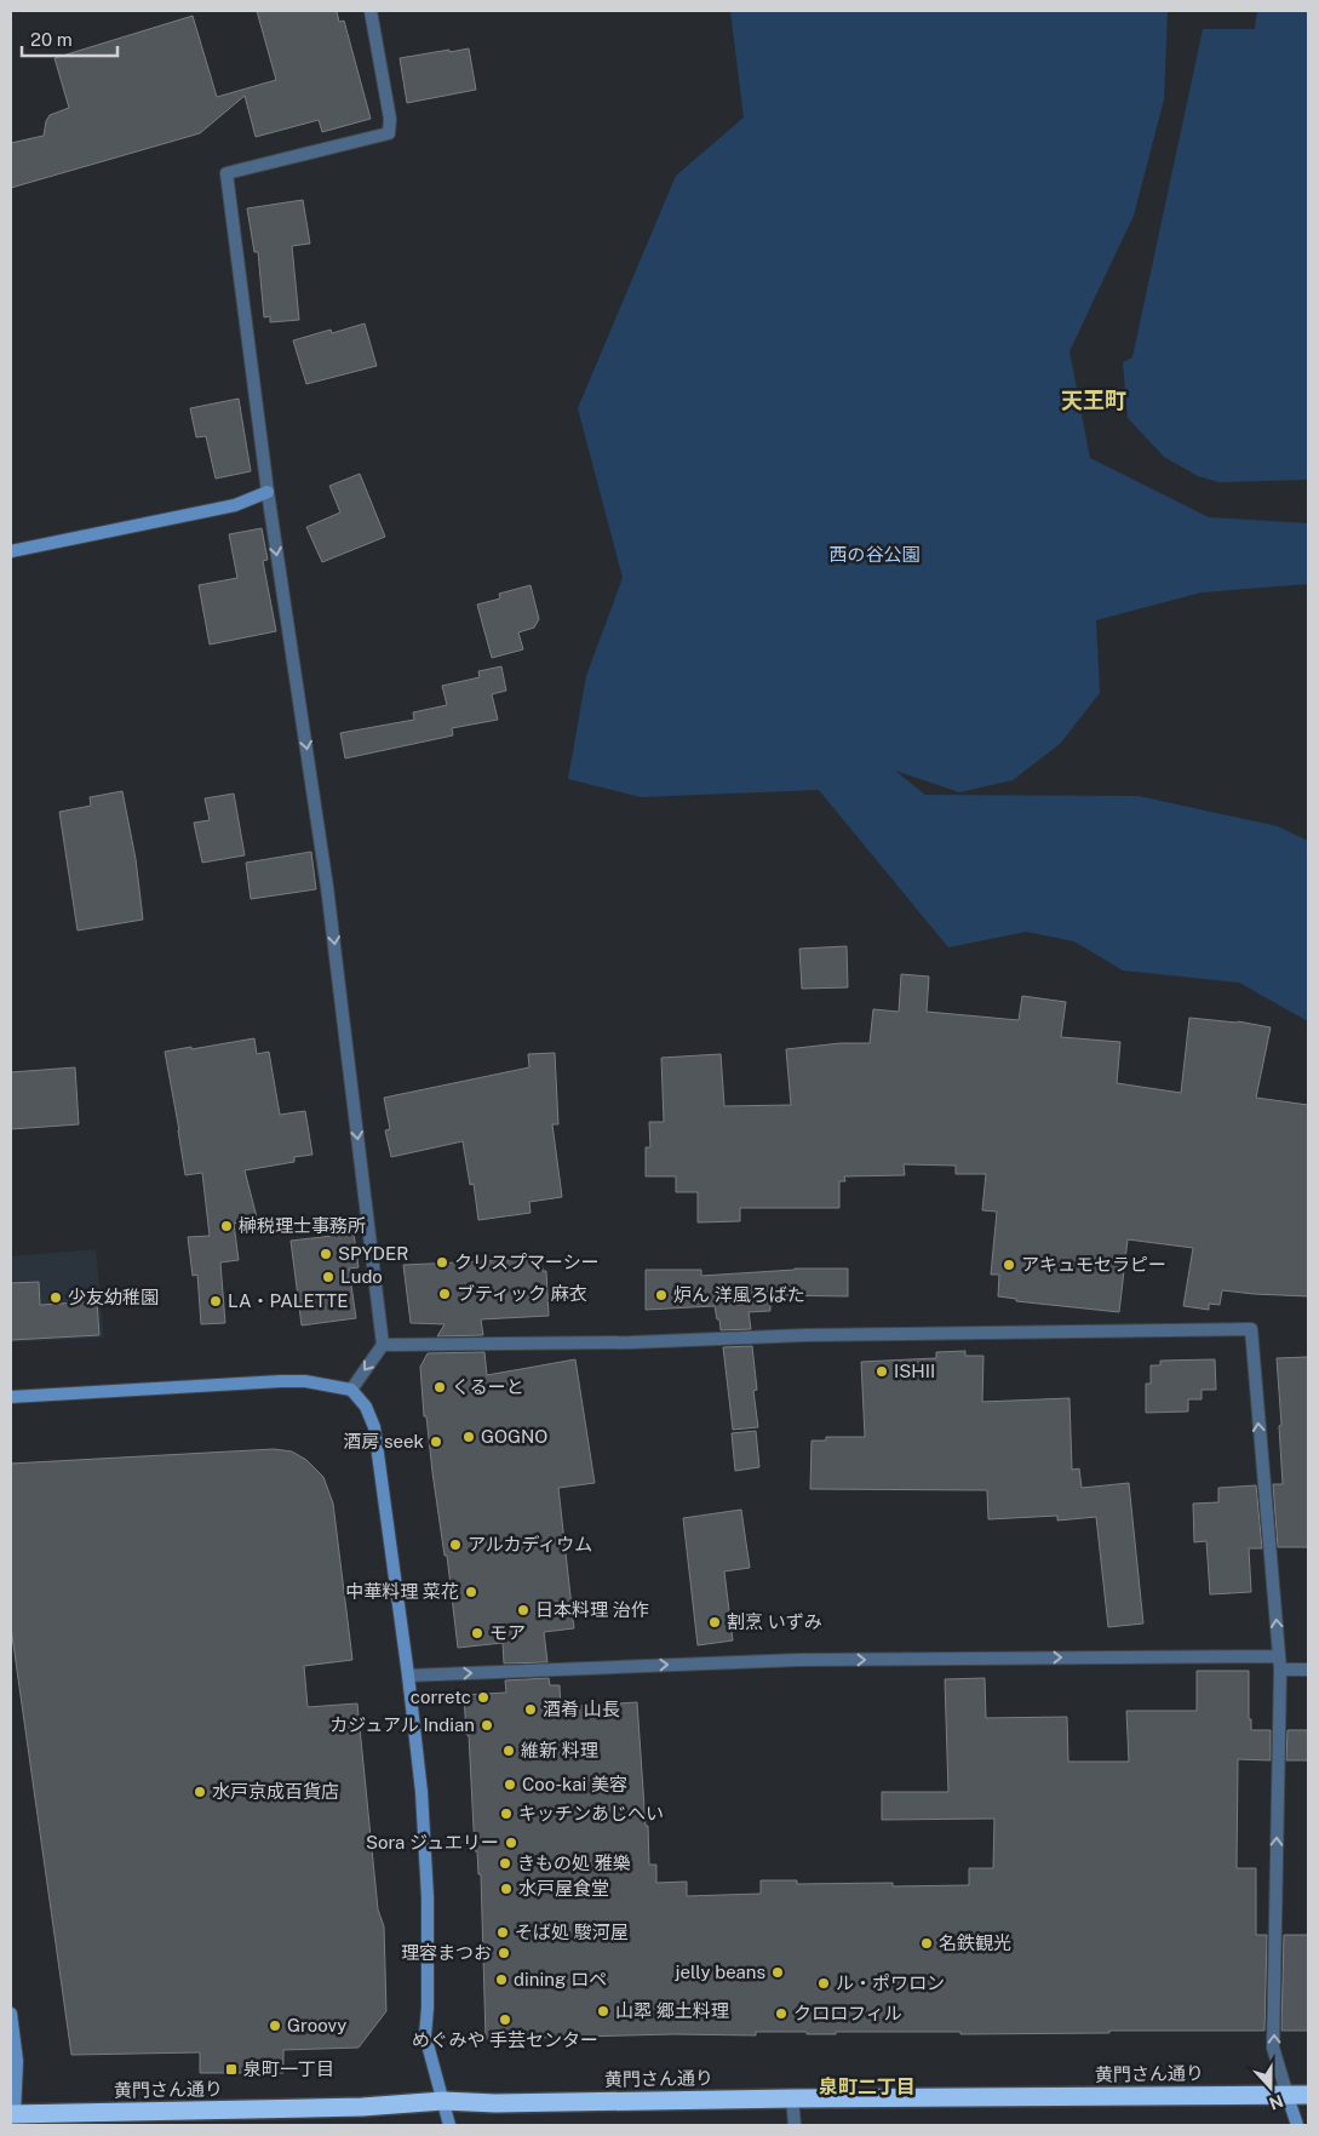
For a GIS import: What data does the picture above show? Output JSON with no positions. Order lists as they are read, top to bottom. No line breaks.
{"streets":{"highway":["黄門さん通り"]},"districts":["天王町","泉町二丁目"],"parks":["西の谷公園"],"places":{"other":["榊税理士事務所","SPYDER","クリスプマーシー","アキュモセラピー","Ludo","ブティック 麻衣","炉ん 洋風ろばた","少友幼稚園","LA・PALETTE","ISHII","くるーと","GOGNO","酒房 seek","アルカディウム","中華料理 菜花","日本料理 治作","割烹 いずみ","モア","corretc","酒肴 山長","カジュアル Indian","維新 料理","Coo-kai 美容","水戸京成百貨店","キッチンあじへい","Sora ジュエリー","きもの処 雅樂","水戸屋食堂","そば処 駿河屋","名鉄観光","理容まつお","jelly beans","dining ロペ","ル・ポワロン","山翆 郷土料理","クロロフィル","めぐみや 手芸センター","Groovy"],"transit":["泉町一丁目"]},"scale_bar":"20 m","north":"bottom"}
